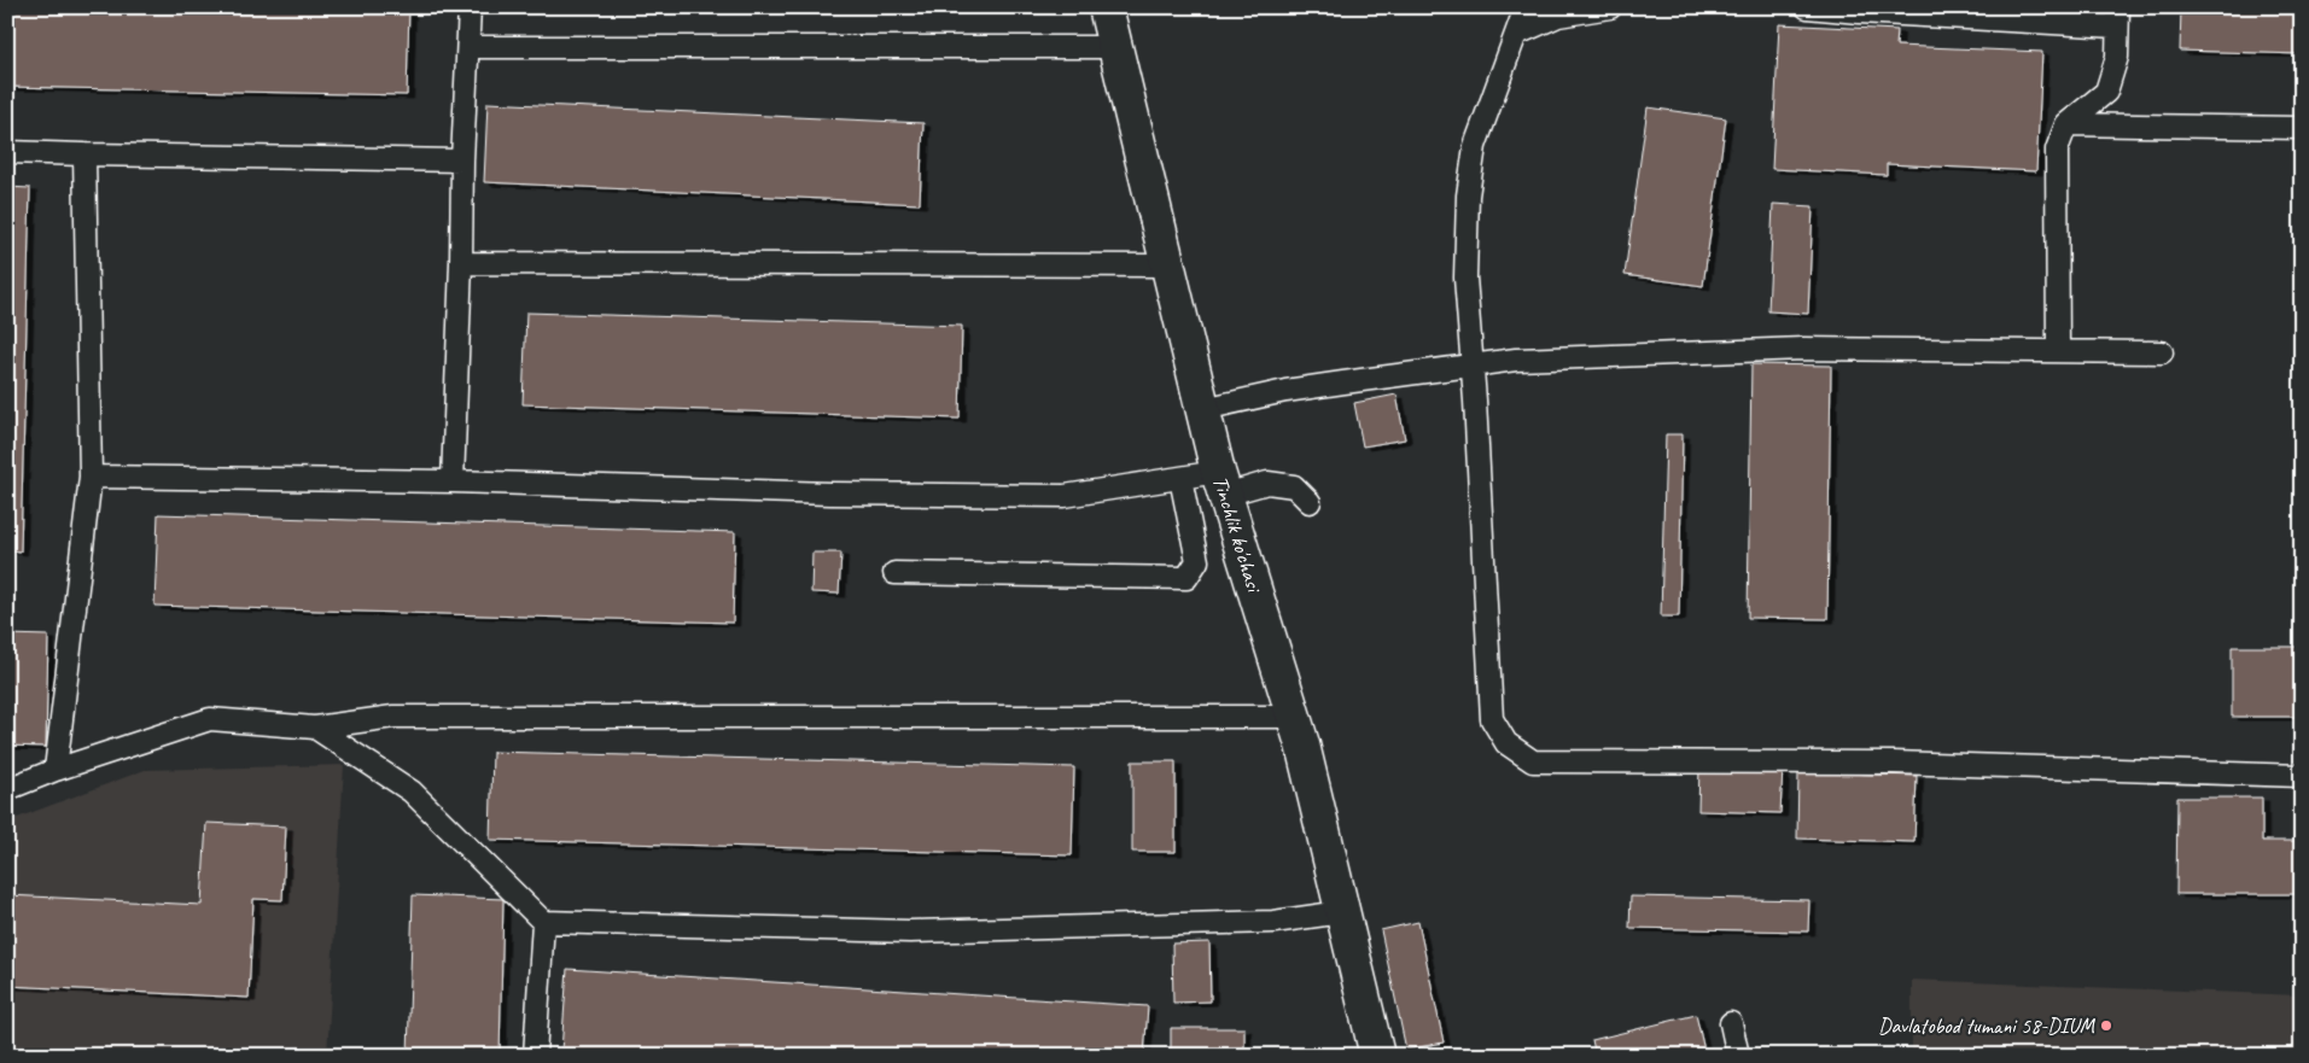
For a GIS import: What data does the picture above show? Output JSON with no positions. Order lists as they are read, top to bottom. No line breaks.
{"streets":{"street":["Tinchlik ko'chasi"]},"places":["Davlatobod tumani 58-DIUM"]}
